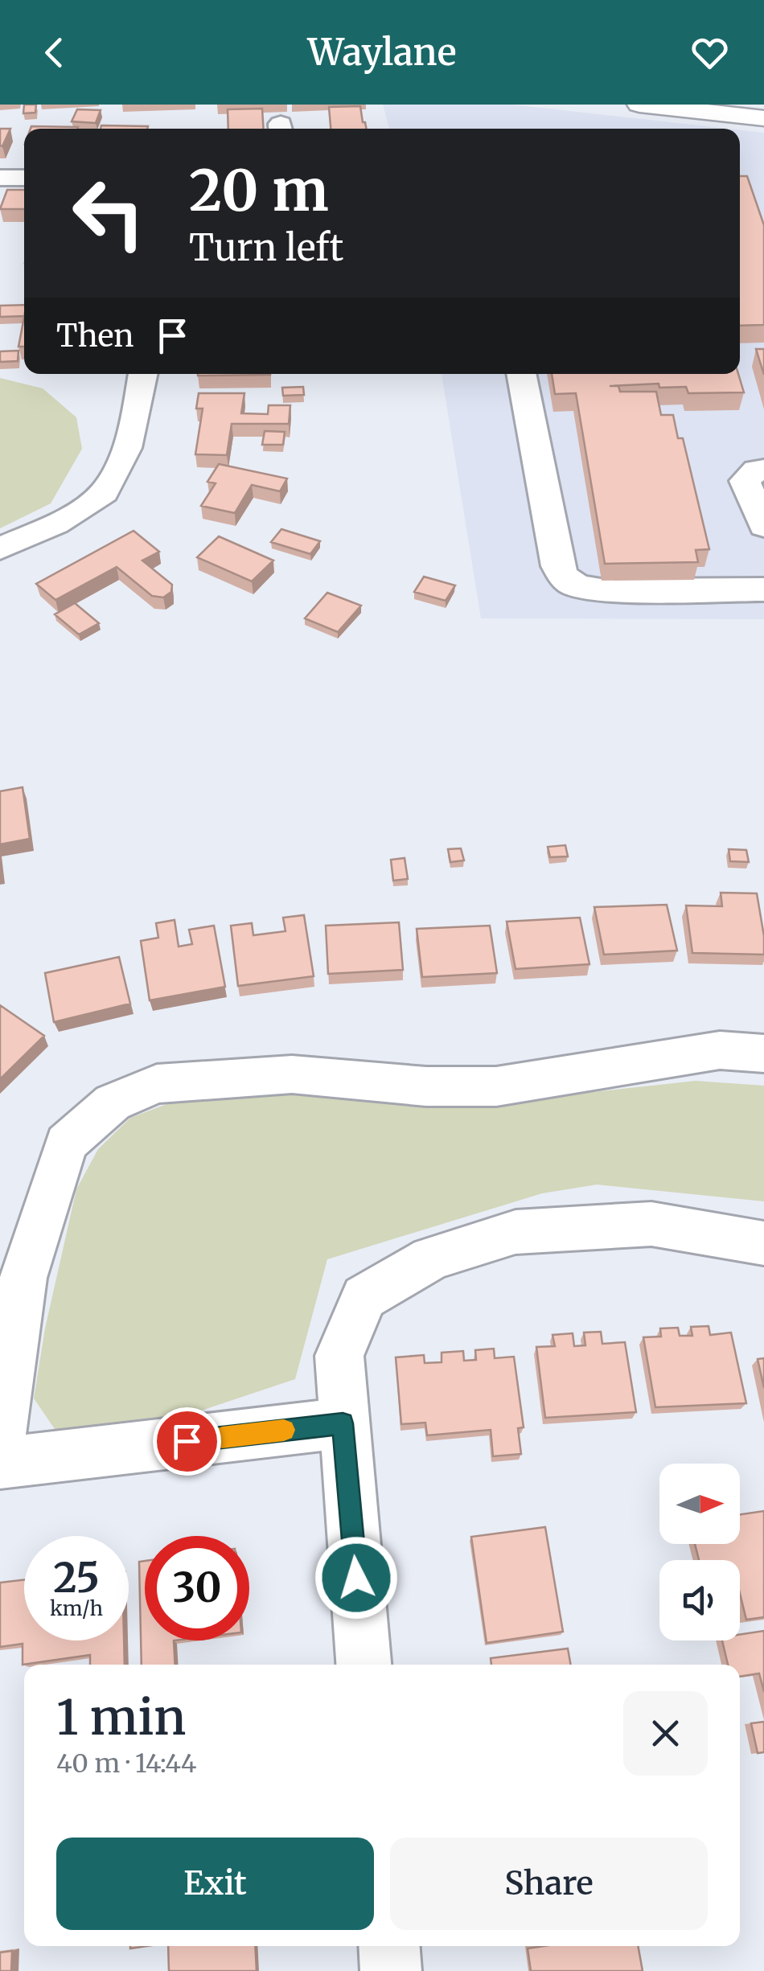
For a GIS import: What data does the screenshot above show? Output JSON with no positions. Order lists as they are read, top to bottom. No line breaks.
{"north":"right","page":{"header":"Waylane","turn":["20 m","Turn left"],"then":"Then","speed":"25 km/h","limit":"30","heading":["1 min","40 m · 14:44"],"buttons":["Exit","Share"]}}
